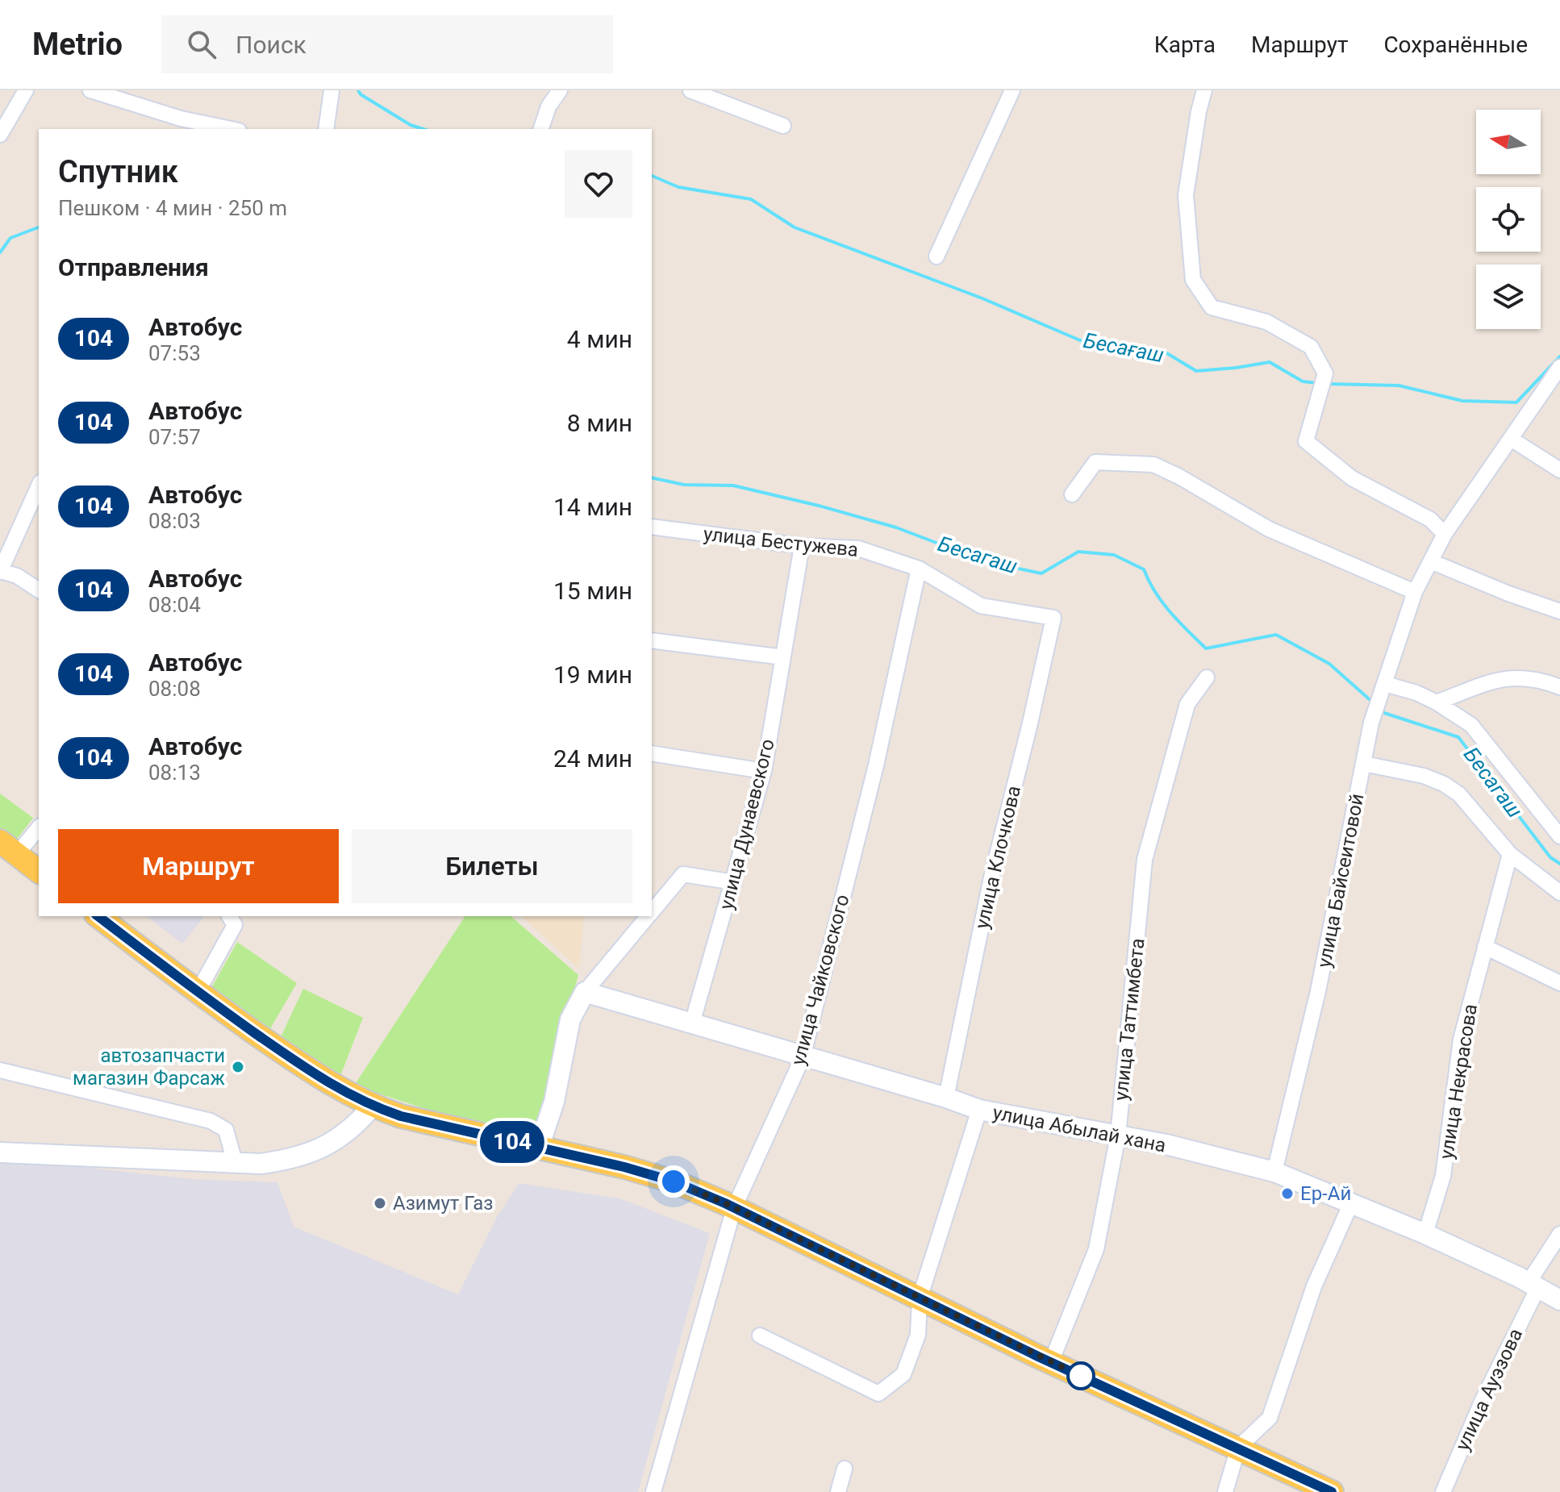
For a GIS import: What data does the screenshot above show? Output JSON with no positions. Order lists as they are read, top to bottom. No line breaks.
{"streets":{"street":["улица Бестужева","улица Дунаевского","улица Клочкова","улица Байсеитовой","улица Чайковского","улица Таттимбета","улица Некрасова","улица Абылай хана","улица Ауэзова"]},"crossings":[["улица Бестужева","улица Дунаевского"],["улица Бестужева","улица Клочкова"],["улица Бестужева","улица Чайковского"],["улица Дунаевского","улица Абылай хана"],["улица Клочкова","улица Абылай хана"],["улица Байсеитовой","улица Абылай хана"],["улица Чайковского","улица Абылай хана"],["улица Таттимбета","улица Абылай хана"],["улица Некрасова","улица Абылай хана"],["улица Абылай хана","улица Ауэзова"]],"water":["Бесағаш","Бесагаш"],"places":["автозапчасти магазин Фарсаж","Ер-Ай","Азимут Газ"],"lines":["bus line 104"],"north":"left","page":{"header":"Metrio","search":"Поиск","nav":["Карта","Маршрут","Сохранённые"],"on_map":"104","heading":[["Спутник","Пешком · 4 мин · 250 m"],"Отправления"],"list":[{"mark":"104","name":"Автобус","note":"07:53","value":"4 мин"},{"mark":"104","name":"Автобус","note":"07:57","value":"8 мин"},{"mark":"104","name":"Автобус","note":"08:03","value":"14 мин"},{"mark":"104","name":"Автобус","note":"08:04","value":"15 мин"},{"mark":"104","name":"Автобус","note":"08:08","value":"19 мин"},{"mark":"104","name":"Автобус","note":"08:13","value":"24 мин"}],"buttons":["Маршрут","Билеты"]}}
